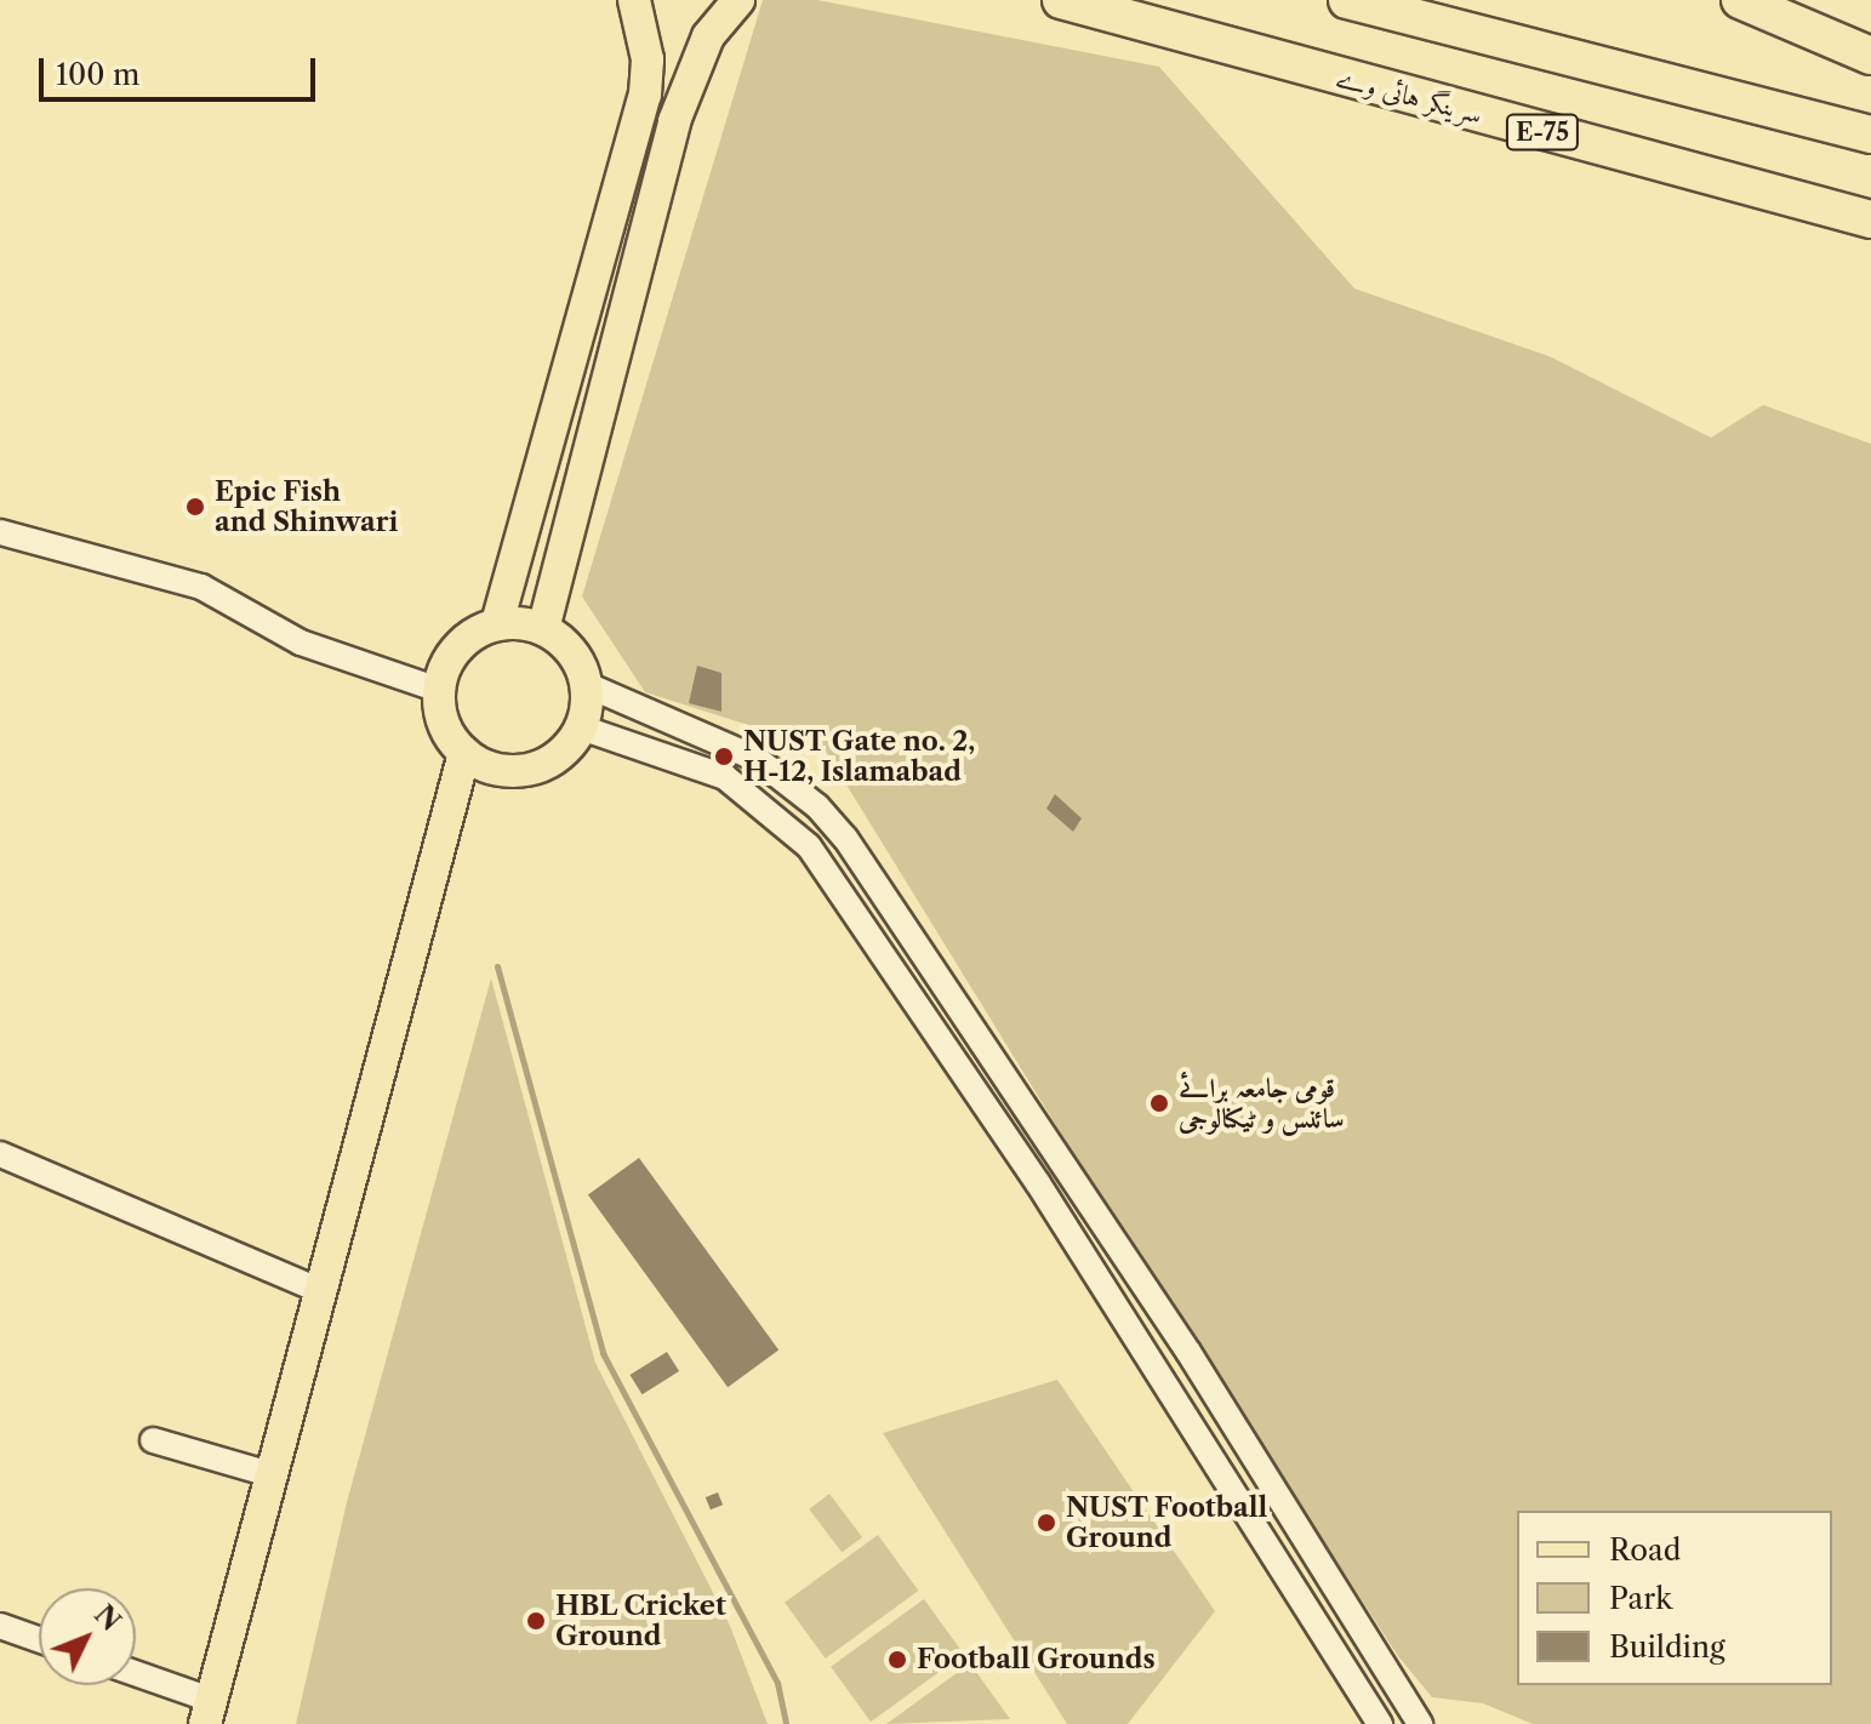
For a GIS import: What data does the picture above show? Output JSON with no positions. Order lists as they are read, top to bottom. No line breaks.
{"streets":{"highway":["سرینگر ہائی وے","E-75"]},"places":["Epic Fish and Shinwari","NUST Gate no. 2, H-12, Islamabad","قومی جامعہ برائے سائنس و ٹیکنالوجی","NUST Football Ground","HBL Cricket Ground","Football Grounds"],"legend":["Road","Park","Building"],"scale_bar":"100 m","north":"top right"}
